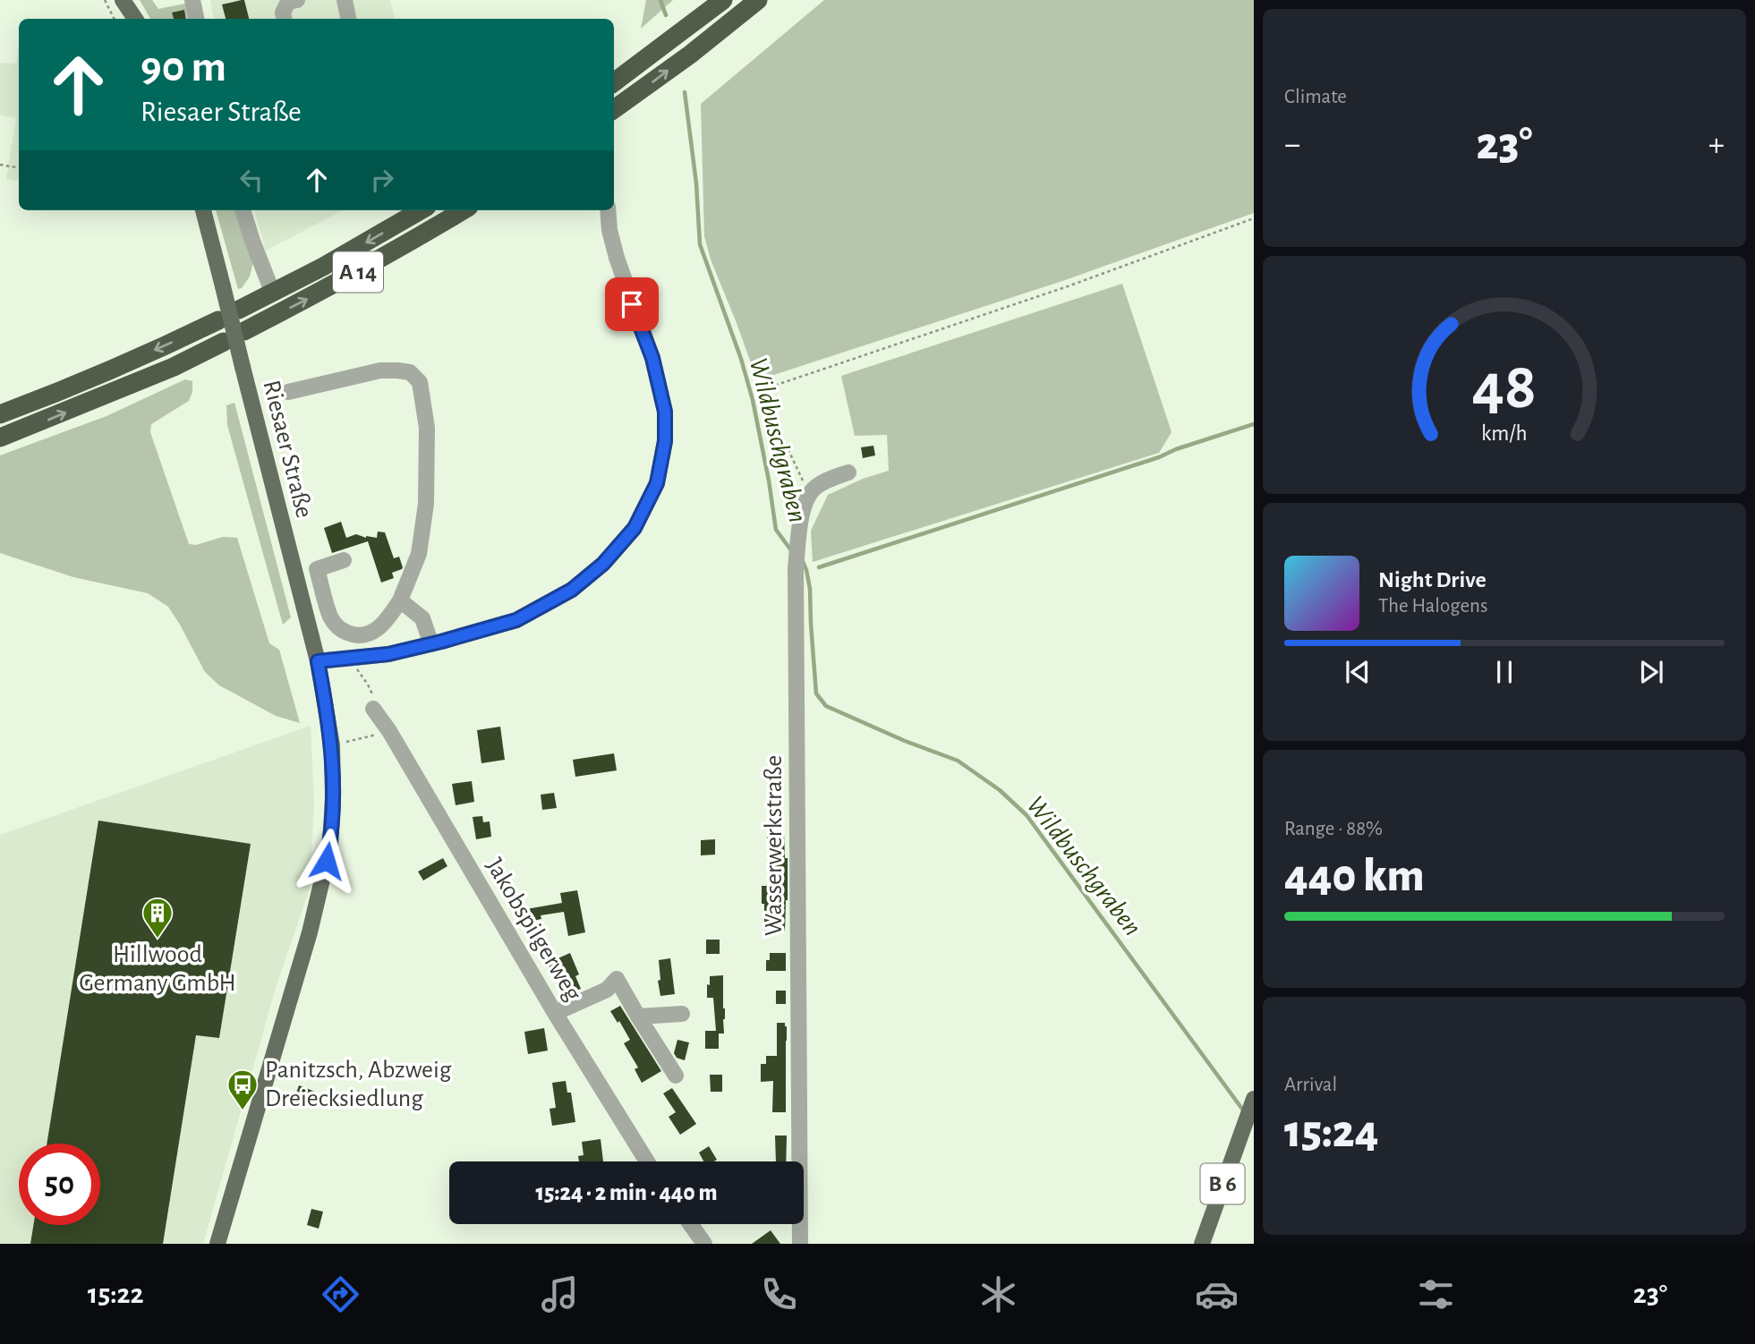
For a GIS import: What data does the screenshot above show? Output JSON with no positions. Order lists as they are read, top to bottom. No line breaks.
{"streets":{"highway":["A 14"],"main road":["Riesaer Straße","B 6"],"street":["Wasserwerkstraße","Jakobspilgerweg"]},"water":["Wildbuschgraben"],"places":{"building":["Hillwood Germany GmbH"],"bus stop":["Panitzsch, Abzweig Dreiecksiedlung"]},"page":{"tile":["Climate",["Range · 88%","440 km"],["Arrival","15:24"]],"turn":["90 m","Riesaer Straße"],"heat":["−","23°","+"],"song":["Night Drive","The Halogens"],"limit":"50","trip":"15:24 · 2 min · 440 m","tabs":["15:22","23°"],"gauge":["48","km/h"]}}
